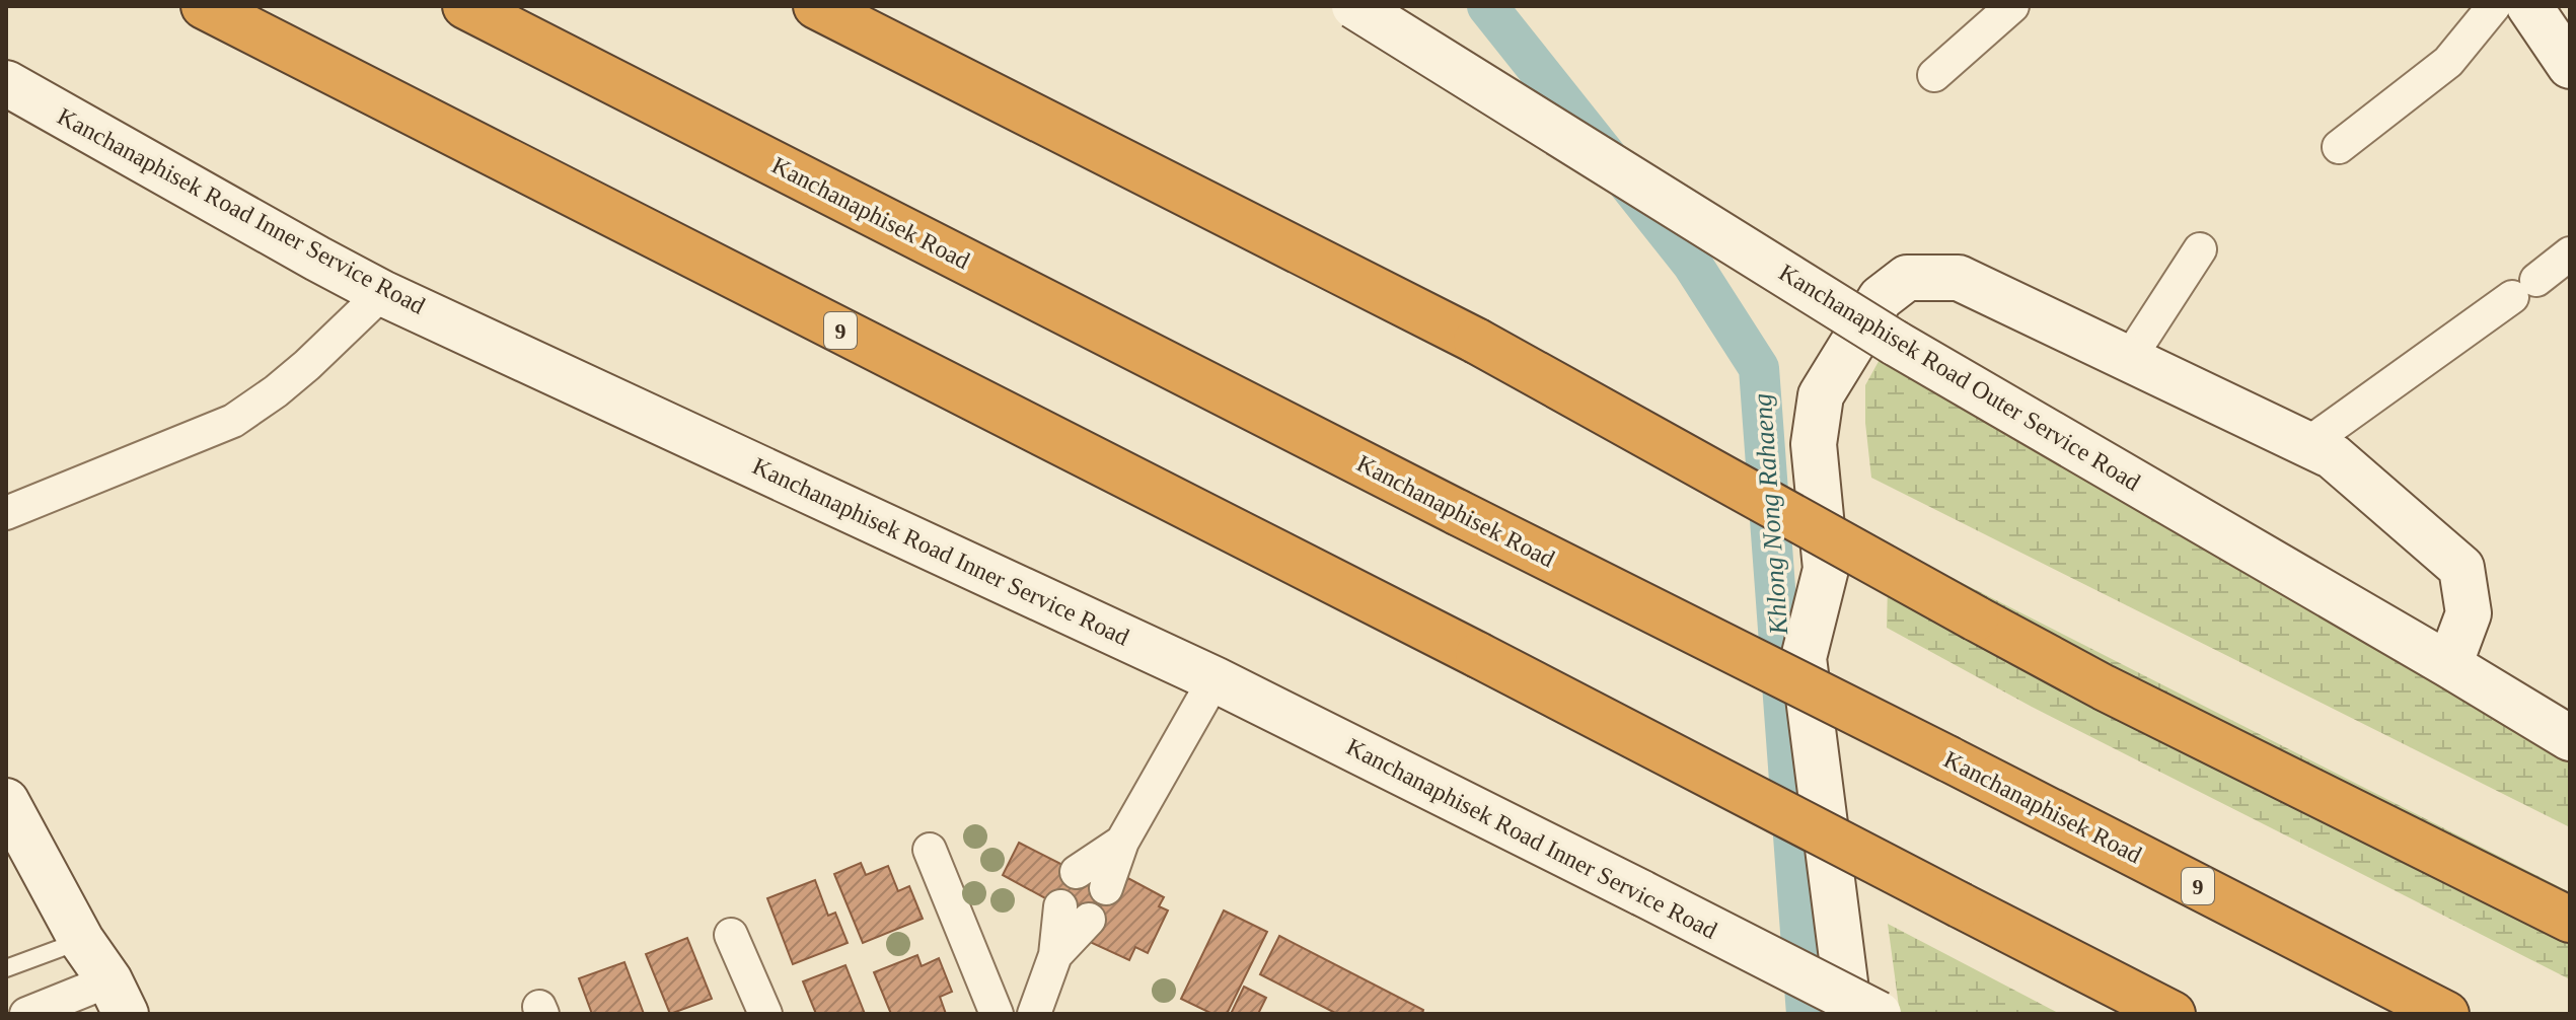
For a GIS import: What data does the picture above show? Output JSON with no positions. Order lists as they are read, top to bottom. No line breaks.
{"streets":{"highway":["Kanchanaphisek Road","9"],"main road":["Kanchanaphisek Road Inner Service Road","Kanchanaphisek Road Outer Service Road"]},"water":["Khlong Nong Rahaeng"]}
